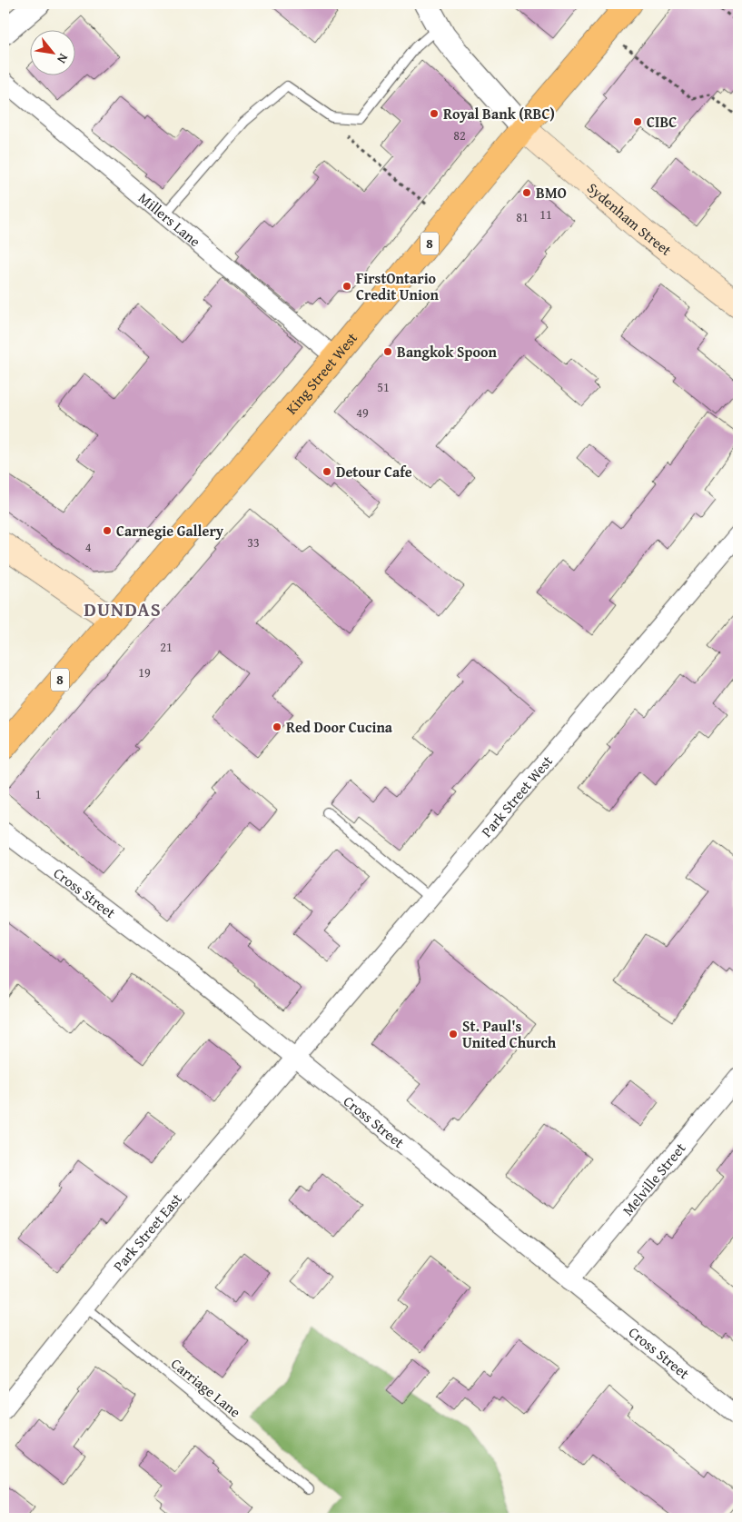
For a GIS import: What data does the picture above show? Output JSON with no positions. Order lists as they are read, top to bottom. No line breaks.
{"streets":{"main road":["Sydenham Street","8","King Street West"],"street":["Millers Lane","Park Street West","Cross Street","Melville Street","Park Street East"],"lane":["Carriage Lane"]},"crossings":[["Sydenham Street","King Street West"],["Millers Lane","King Street West"],["Park Street West","Cross Street"],["Park Street West","Park Street East"],["Cross Street","Melville Street"],["Cross Street","Park Street East"],["Park Street East","Carriage Lane"]],"districts":["DUNDAS"],"places":["Royal Bank (RBC)","CIBC","BMO","FirstOntario Credit Union","Bangkok Spoon","Detour Cafe","Carnegie Gallery","Red Door Cucina","St. Paul's United Church"],"house_numbers":["82","11","81","51","49","33","4","21","19","1"],"north":"bottom right"}
